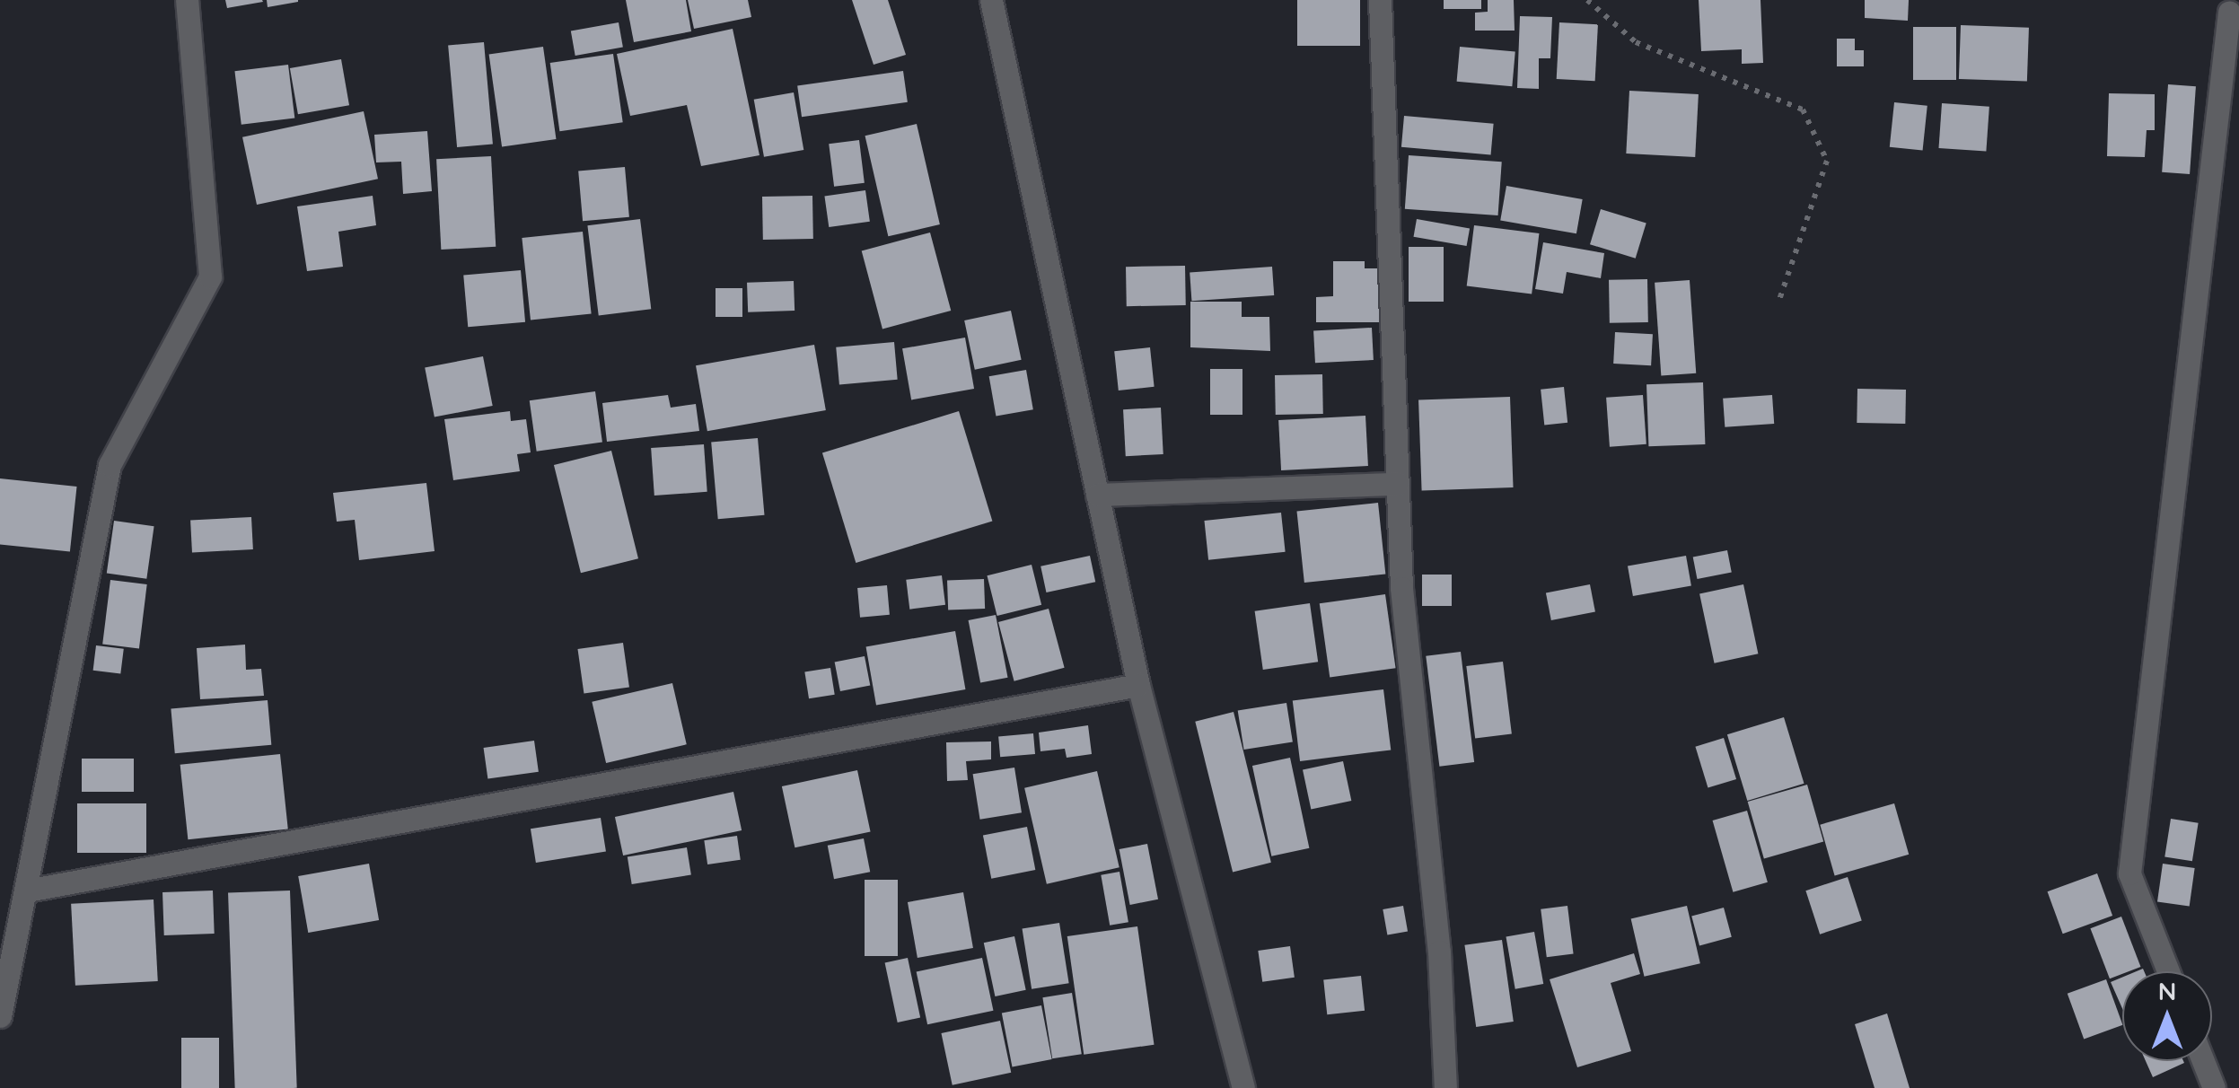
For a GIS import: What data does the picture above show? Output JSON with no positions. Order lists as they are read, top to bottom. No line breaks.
{"north":"top"}
